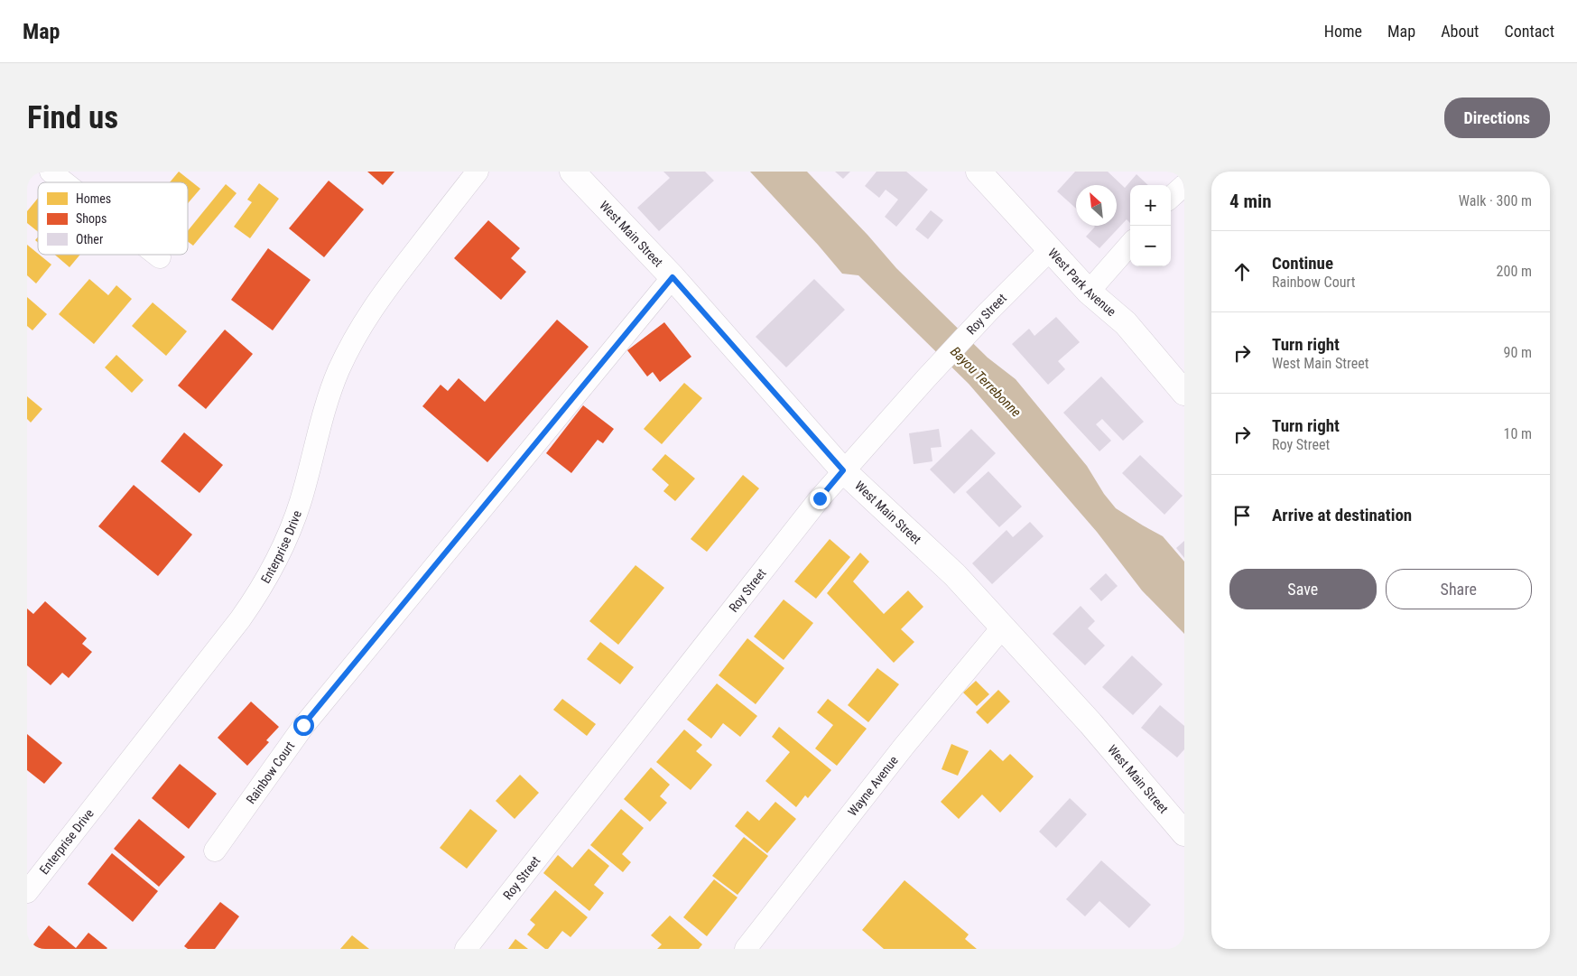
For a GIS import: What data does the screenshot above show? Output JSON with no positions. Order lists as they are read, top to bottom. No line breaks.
{"streets":{"main road":["West Main Street","West Park Avenue"],"street":["Roy Street","Enterprise Drive","Rainbow Court","Wayne Avenue"]},"crossings":[["West Main Street","Roy Street"],["West Main Street","Rainbow Court"],["West Main Street","Wayne Avenue"],["West Park Avenue","Roy Street"]],"water":["Bayou Terrebonne"],"legend":["Homes","Shops","Other"],"north":"top left","page":{"header":"Map","nav":["Home","Map","About","Contact"],"buttons":["Directions",["Save","Share"]],"title":"Find us","heading":["4 min","Walk · 300 m"],"map_buttons":["+","−"],"list":[["Continue","Rainbow Court","200 m"],["Turn right","West Main Street","90 m"],["Turn right","Roy Street","10 m"],"Arrive at destination"]}}
